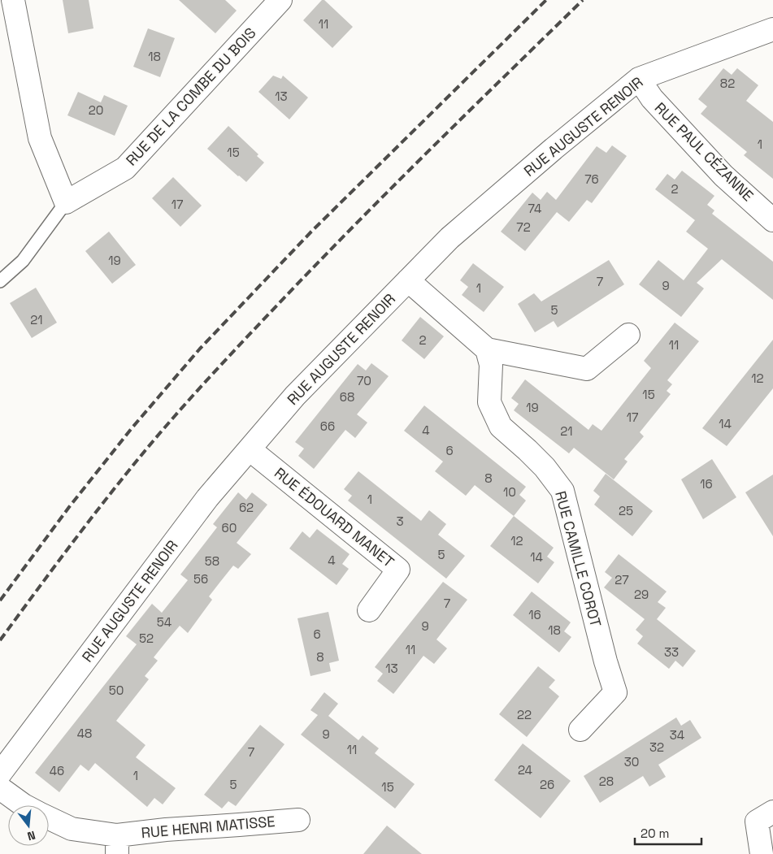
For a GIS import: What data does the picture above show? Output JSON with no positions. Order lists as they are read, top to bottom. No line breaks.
{"streets":{"street":["RUE DE LA COMBE DU BOIS","RUE AUGUSTE RENOIR","RUE PAUL CÉZANNE","RUE ÉDOUARD MANET","RUE CAMILLE COROT","RUE HENRI MATISSE"]},"crossings":[["RUE AUGUSTE RENOIR","RUE PAUL CÉZANNE"],["RUE AUGUSTE RENOIR","RUE ÉDOUARD MANET"]],"house_numbers":["11","18","82","13","20","1","15","76","2","17","74","72","19","7","9","1","5","21","2","11","12","70","15","68","19","17","14","66","4","21","6","8","16","10","1","62","25","3","60","12","5","14","4","58","56","27","29","7","16","54","9","18","6","52","11","33","8","13","50","22","48","9","34","32","11","7","30","24","46","1","28","5","26","15"],"scale_bar":"20 m","north":"bottom"}
